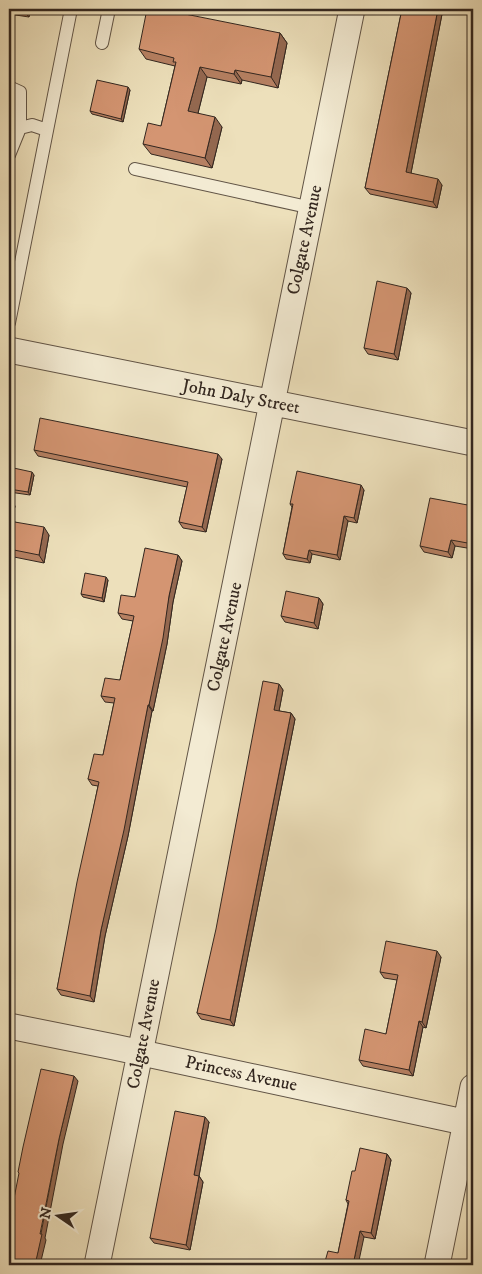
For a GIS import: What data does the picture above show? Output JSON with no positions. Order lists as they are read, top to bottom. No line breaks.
{"streets":{"street":["Colgate Avenue","John Daly Street","Princess Avenue"]},"crossings":[["Colgate Avenue","John Daly Street"],["Colgate Avenue","Princess Avenue"]],"north":"left"}
